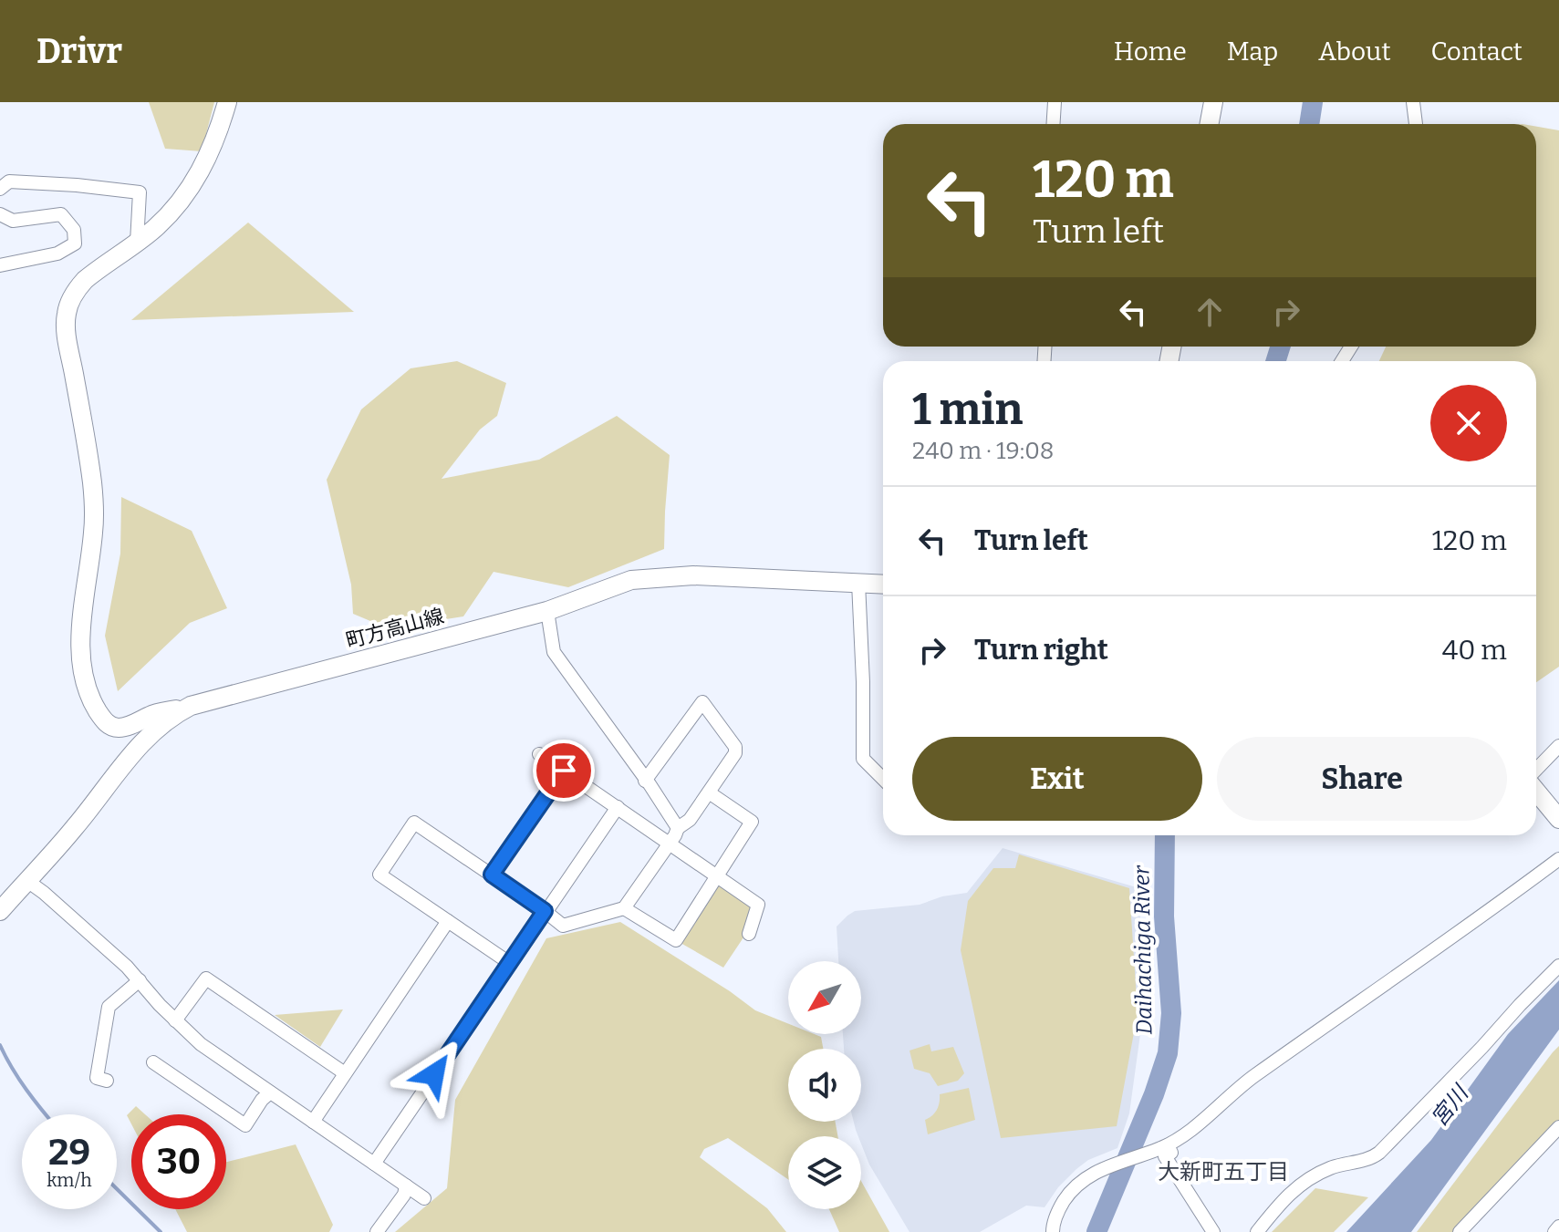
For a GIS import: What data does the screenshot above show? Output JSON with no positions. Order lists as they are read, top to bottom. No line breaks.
{"streets":{"main road":["町方高山線"]},"districts":["大新町五丁目"],"water":["Daihachiga River","宮川"],"north":"bottom left","page":{"header":"Drivr","nav":["Home","Map","About","Contact"],"turn":["120 m","Turn left"],"heading":["1 min","240 m · 19:08"],"list":[{"name":"Turn left","value":"120 m"},{"name":"Turn right","value":"40 m"}],"buttons":["Exit","Share"],"speed":"29 km/h","limit":"30"}}
